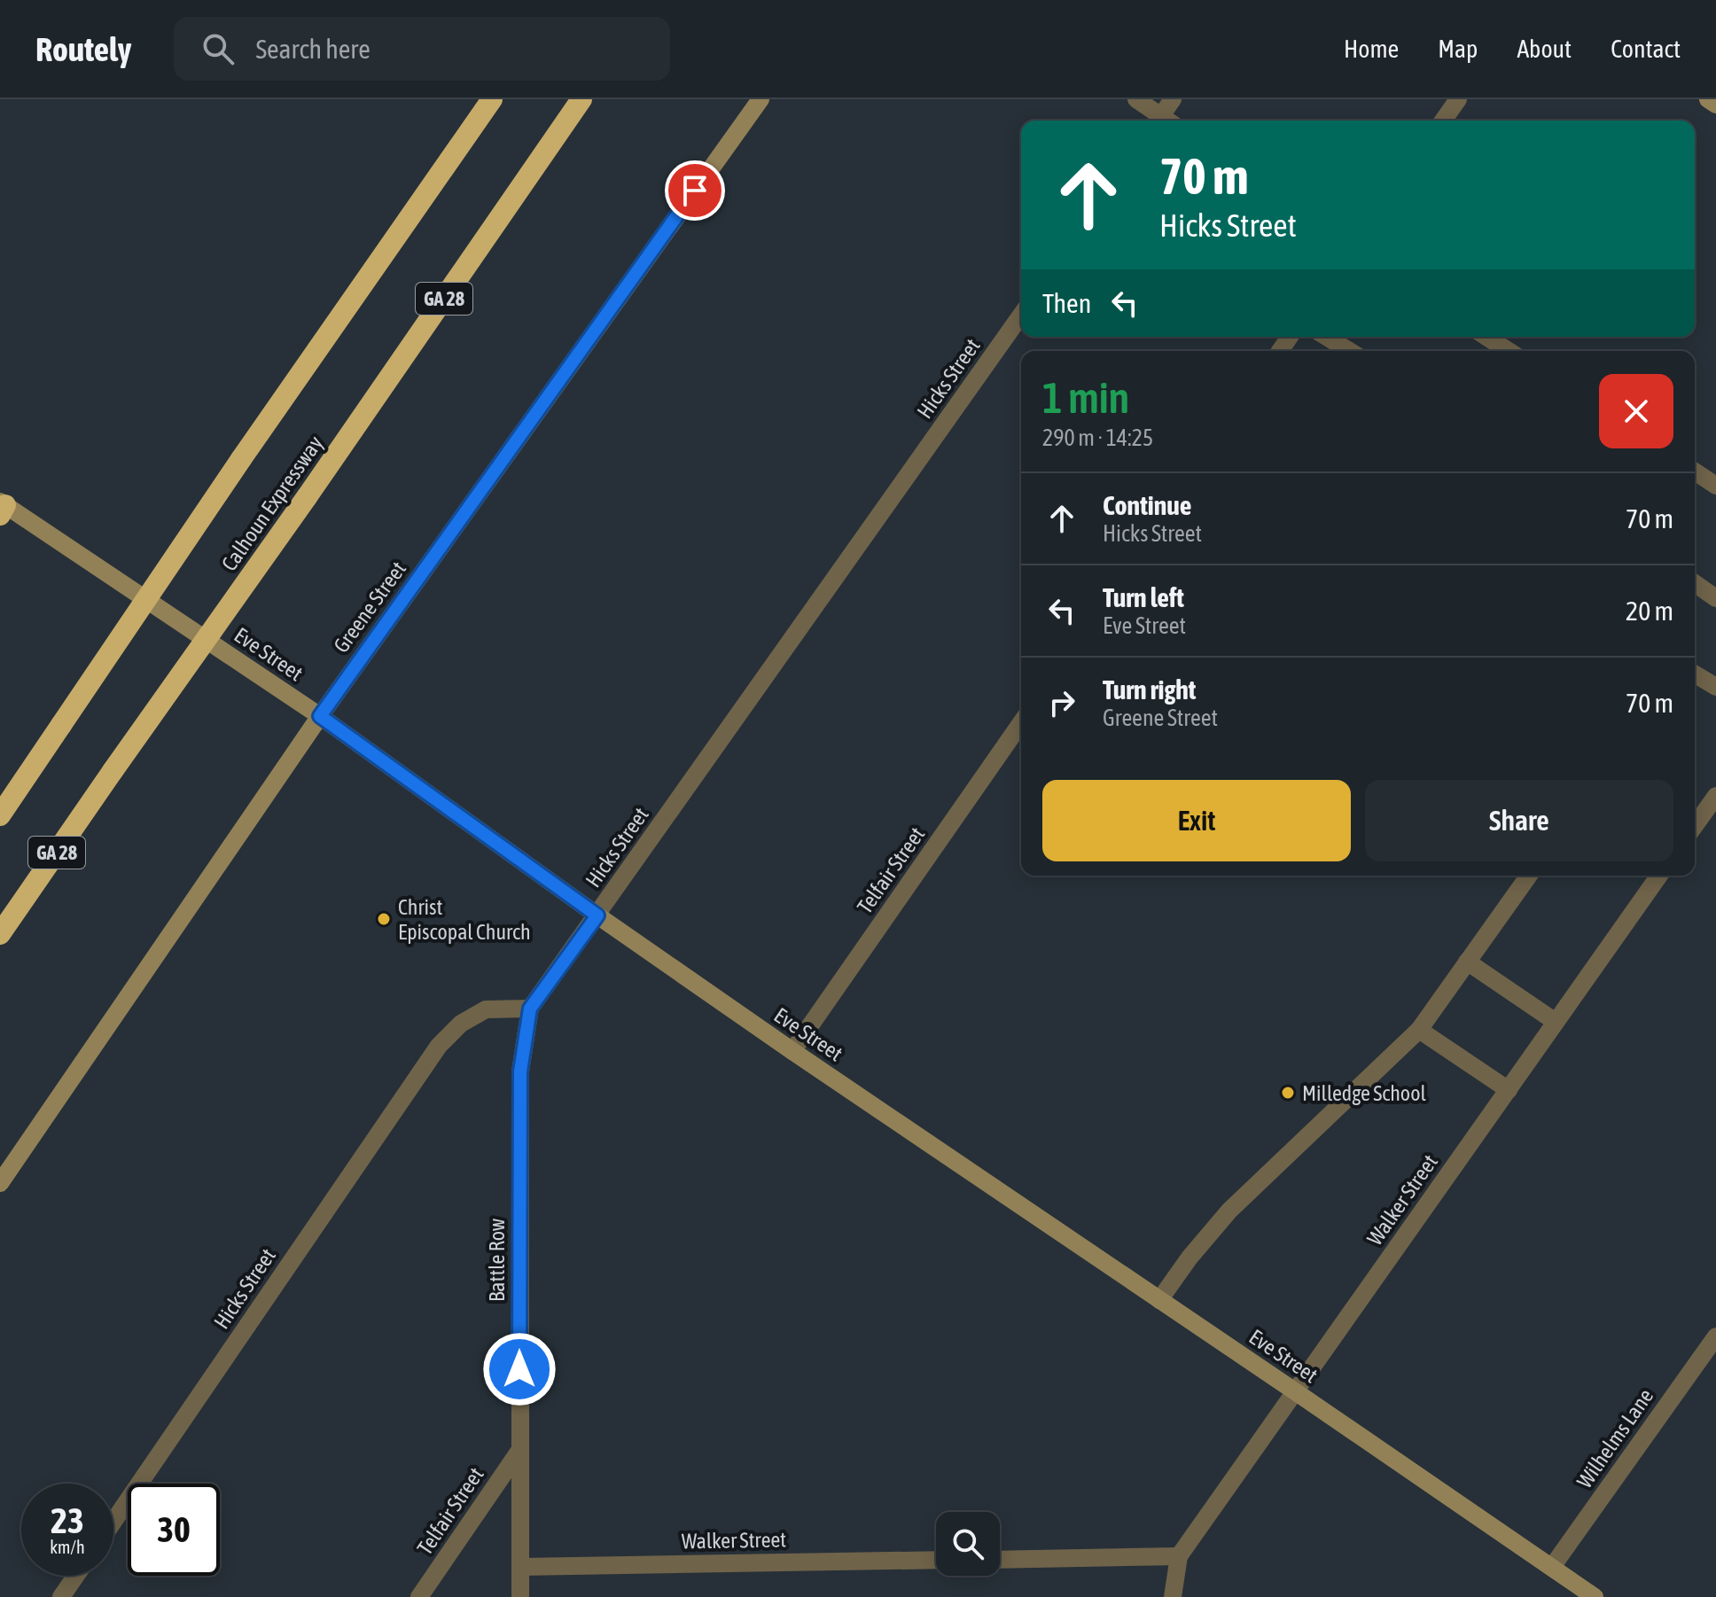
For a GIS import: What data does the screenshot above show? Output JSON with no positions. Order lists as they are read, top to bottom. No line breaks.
{"streets":{"highway":["GA 28","Calhoun Expressway"],"street":["Hicks Street","Greene Street","Eve Street","Telfair Street","Walker Street","Battle Row","Wilhelms Lane"]},"crossings":[["Hicks Street","Eve Street"],["Hicks Street","Battle Row"],["Greene Street","Eve Street"],["Eve Street","Telfair Street"],["Eve Street","Walker Street"],["Eve Street","Wilhelms Lane"],["Telfair Street","Battle Row"],["Walker Street","Battle Row"]],"places":["Christ Episcopal Church","Milledge School"],"page":{"header":"Routely","search":"Search here","nav":["Home","Map","About","Contact"],"turn":["70 m","Hicks Street"],"then":"Then","heading":["1 min","290 m · 14:25"],"list":[{"name":"Continue","note":"Hicks Street","value":"70 m"},{"name":"Turn left","note":"Eve Street","value":"20 m"},{"name":"Turn right","note":"Greene Street","value":"70 m"}],"buttons":["Exit","Share"],"speed":"23 km/h","limit":"30"}}
